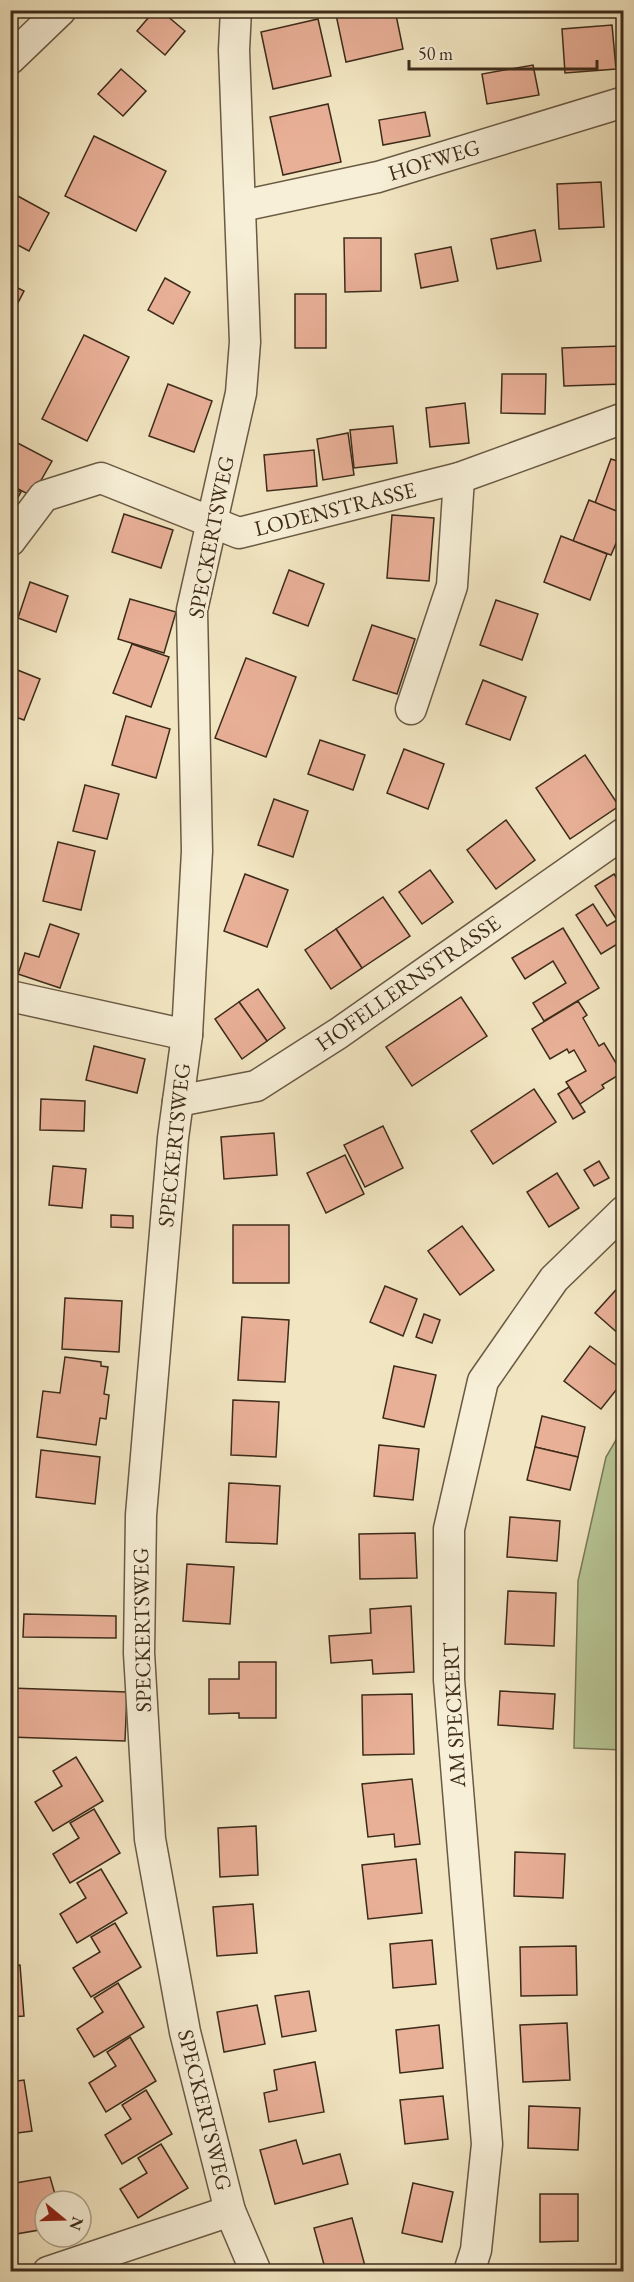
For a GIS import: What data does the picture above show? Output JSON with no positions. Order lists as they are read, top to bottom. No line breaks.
{"streets":{"street":["HOFWEG","LODENSTRASSE","SPECKERTSWEG","HOFELLERNSTRASSE","AM SPECKERT"]},"crossings":[["HOFWEG","SPECKERTSWEG"],["LODENSTRASSE","SPECKERTSWEG"],["SPECKERTSWEG","HOFELLERNSTRASSE"]],"scale_bar":"50 m","north":"right"}
